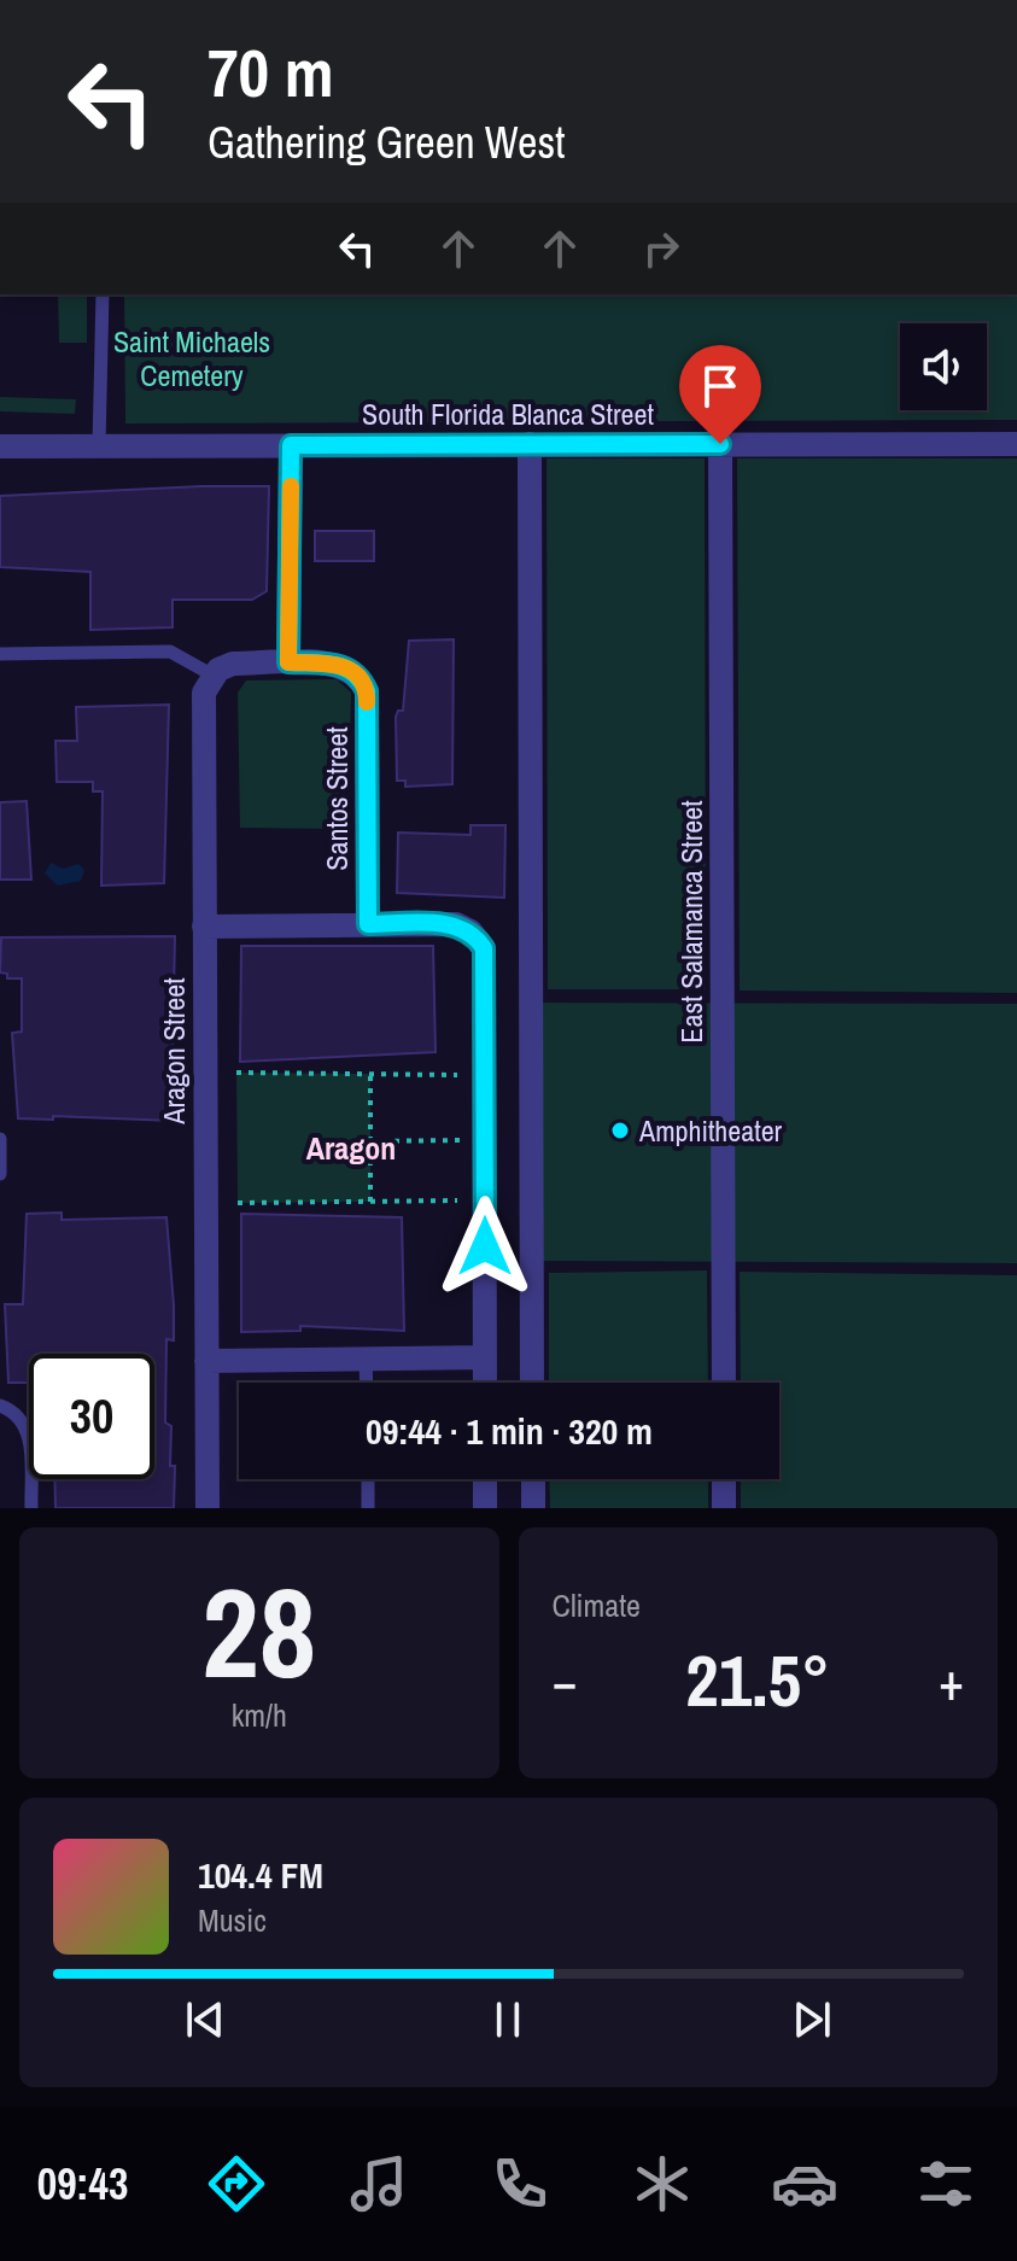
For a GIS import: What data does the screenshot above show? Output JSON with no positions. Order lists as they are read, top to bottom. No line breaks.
{"streets":{"street":["South Florida Blanca Street","Santos Street","East Salamanca Street","Aragon Street"]},"crossings":[["South Florida Blanca Street","East Salamanca Street"]],"districts":["Aragon"],"parks":["Saint Michaels Cemetery"],"places":["Amphitheater"],"page":{"turn":["70 m","Gathering Green West"],"limit":"30","trip":"09:44 · 1 min · 320 m","tile":[["28","km/h"],"Climate"],"heat":["−","21.5°","+"],"song":["104.4 FM","Music"],"tabs":"09:43"}}
